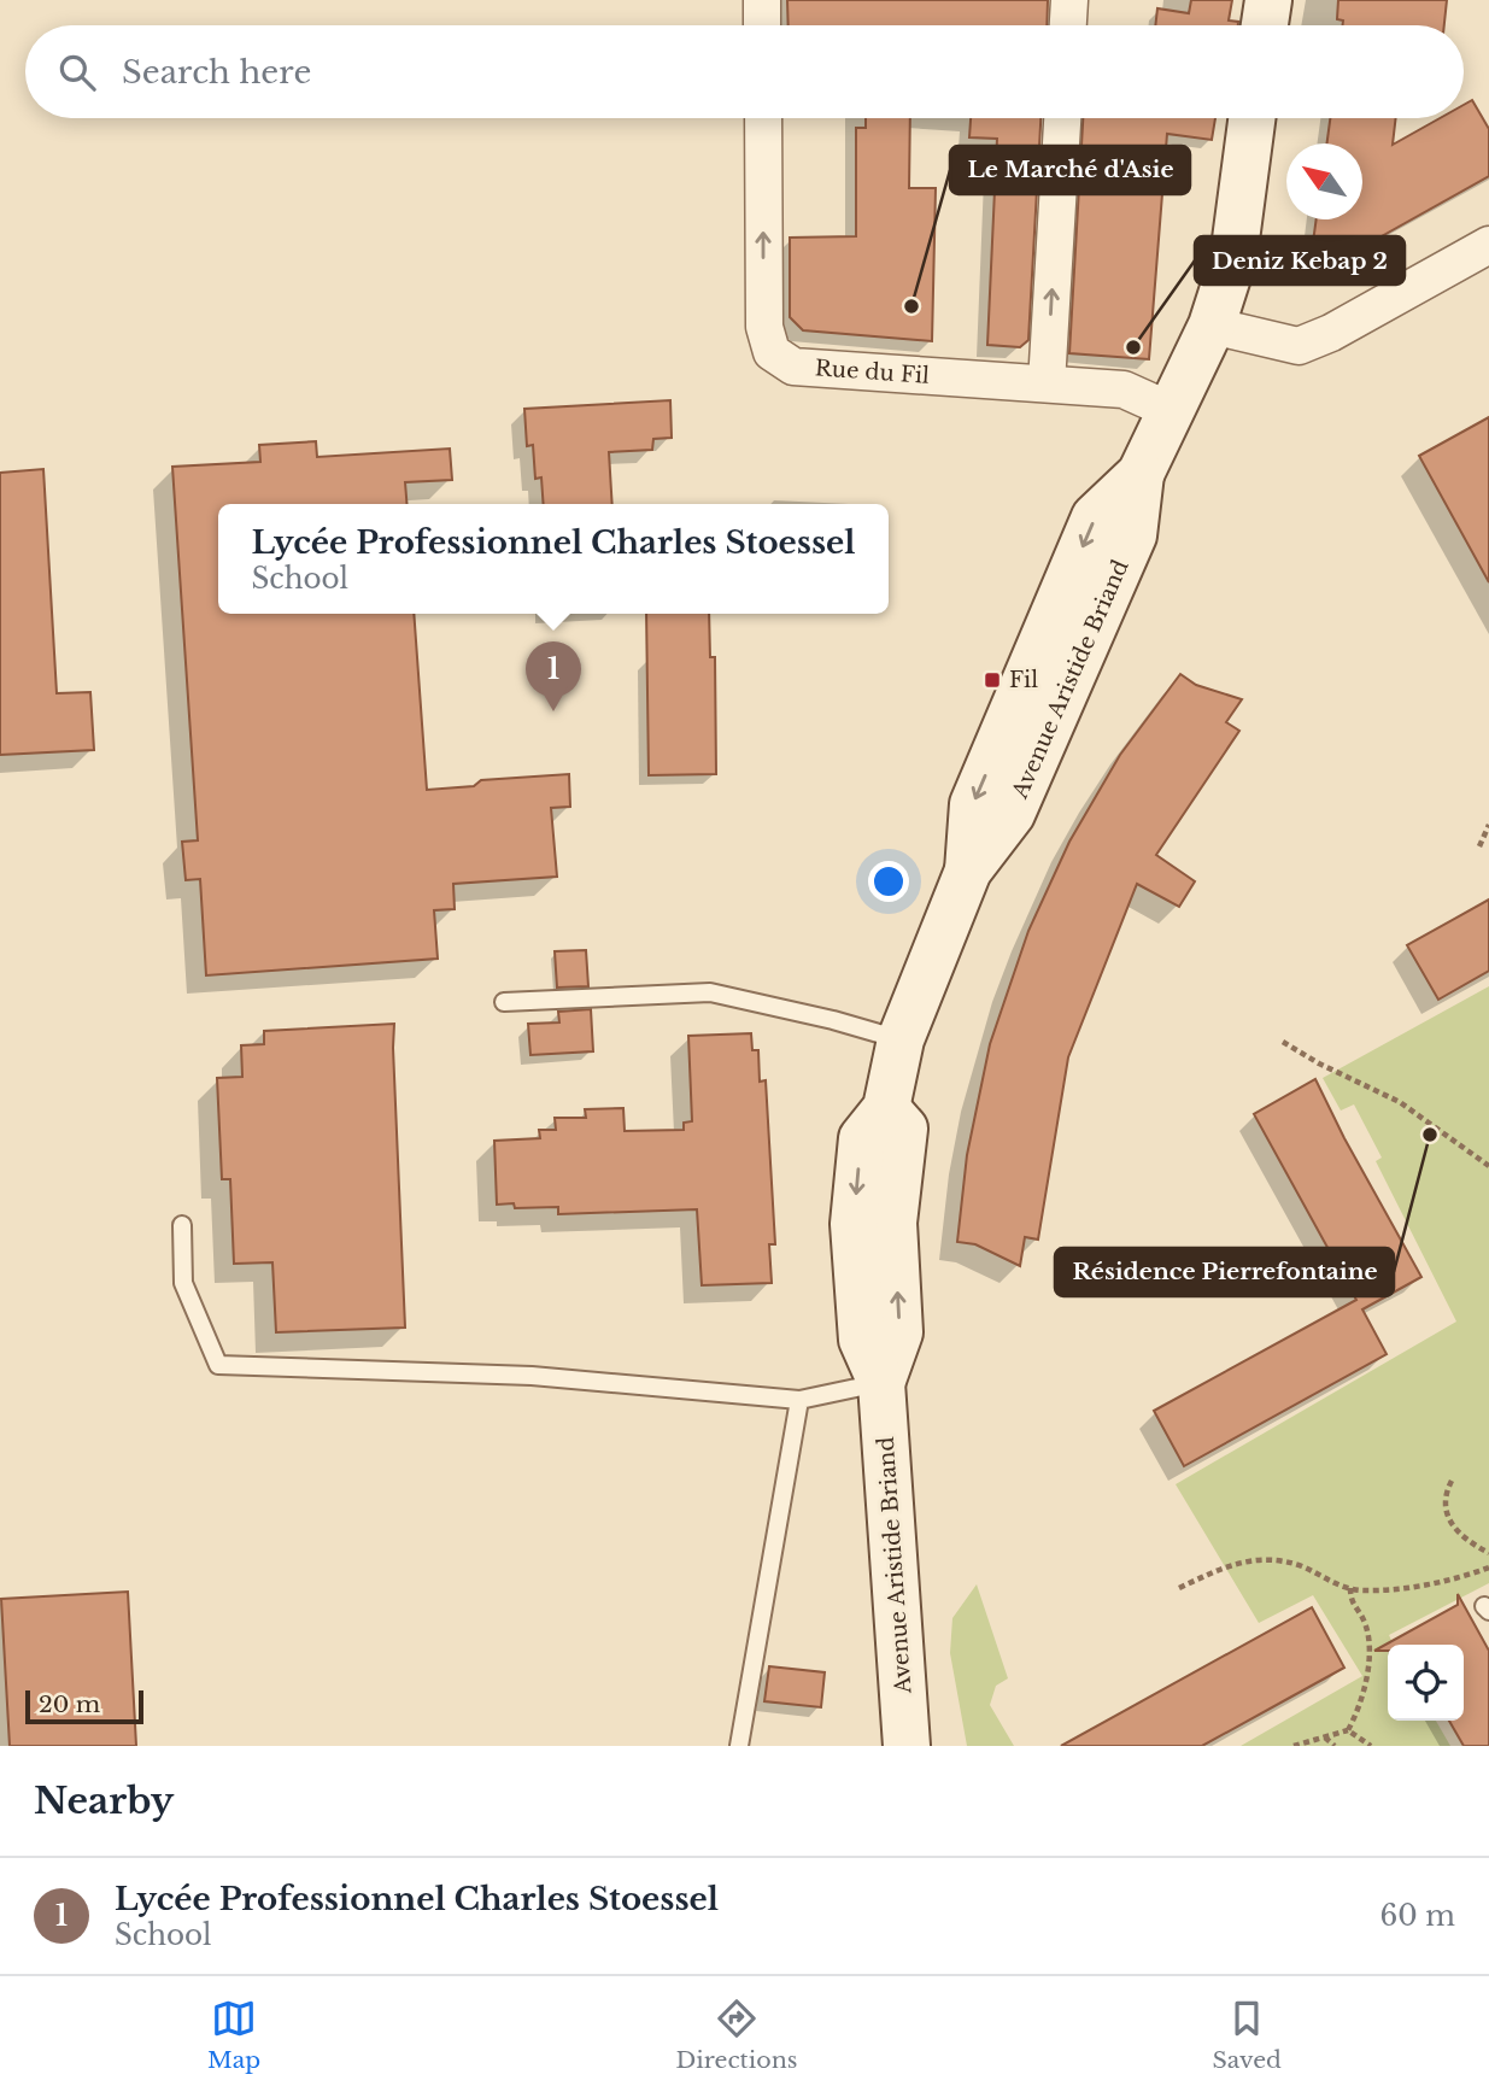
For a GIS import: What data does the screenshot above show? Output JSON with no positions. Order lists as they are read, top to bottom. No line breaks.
{"streets":{"main road":["Avenue Aristide Briand"],"street":["Rue du Fil"]},"crossings":[["Rue du Fil","Avenue Aristide Briand"]],"places":{"other":["Le Marché d'Asie","Deniz Kebap 2","Résidence Pierrefontaine"],"transit":["Fil"]},"scale_bar":"20 m","north":"top left","page":{"search":"Search here","popup":["Lycée Professionnel Charles Stoessel","School"],"pins":"1","scale":"20 m","heading":"Nearby","list":[{"mark":"1","name":"Lycée Professionnel Charles Stoessel","note":"School","value":"60 m"}],"nav":["Map","Directions","Saved"]}}
